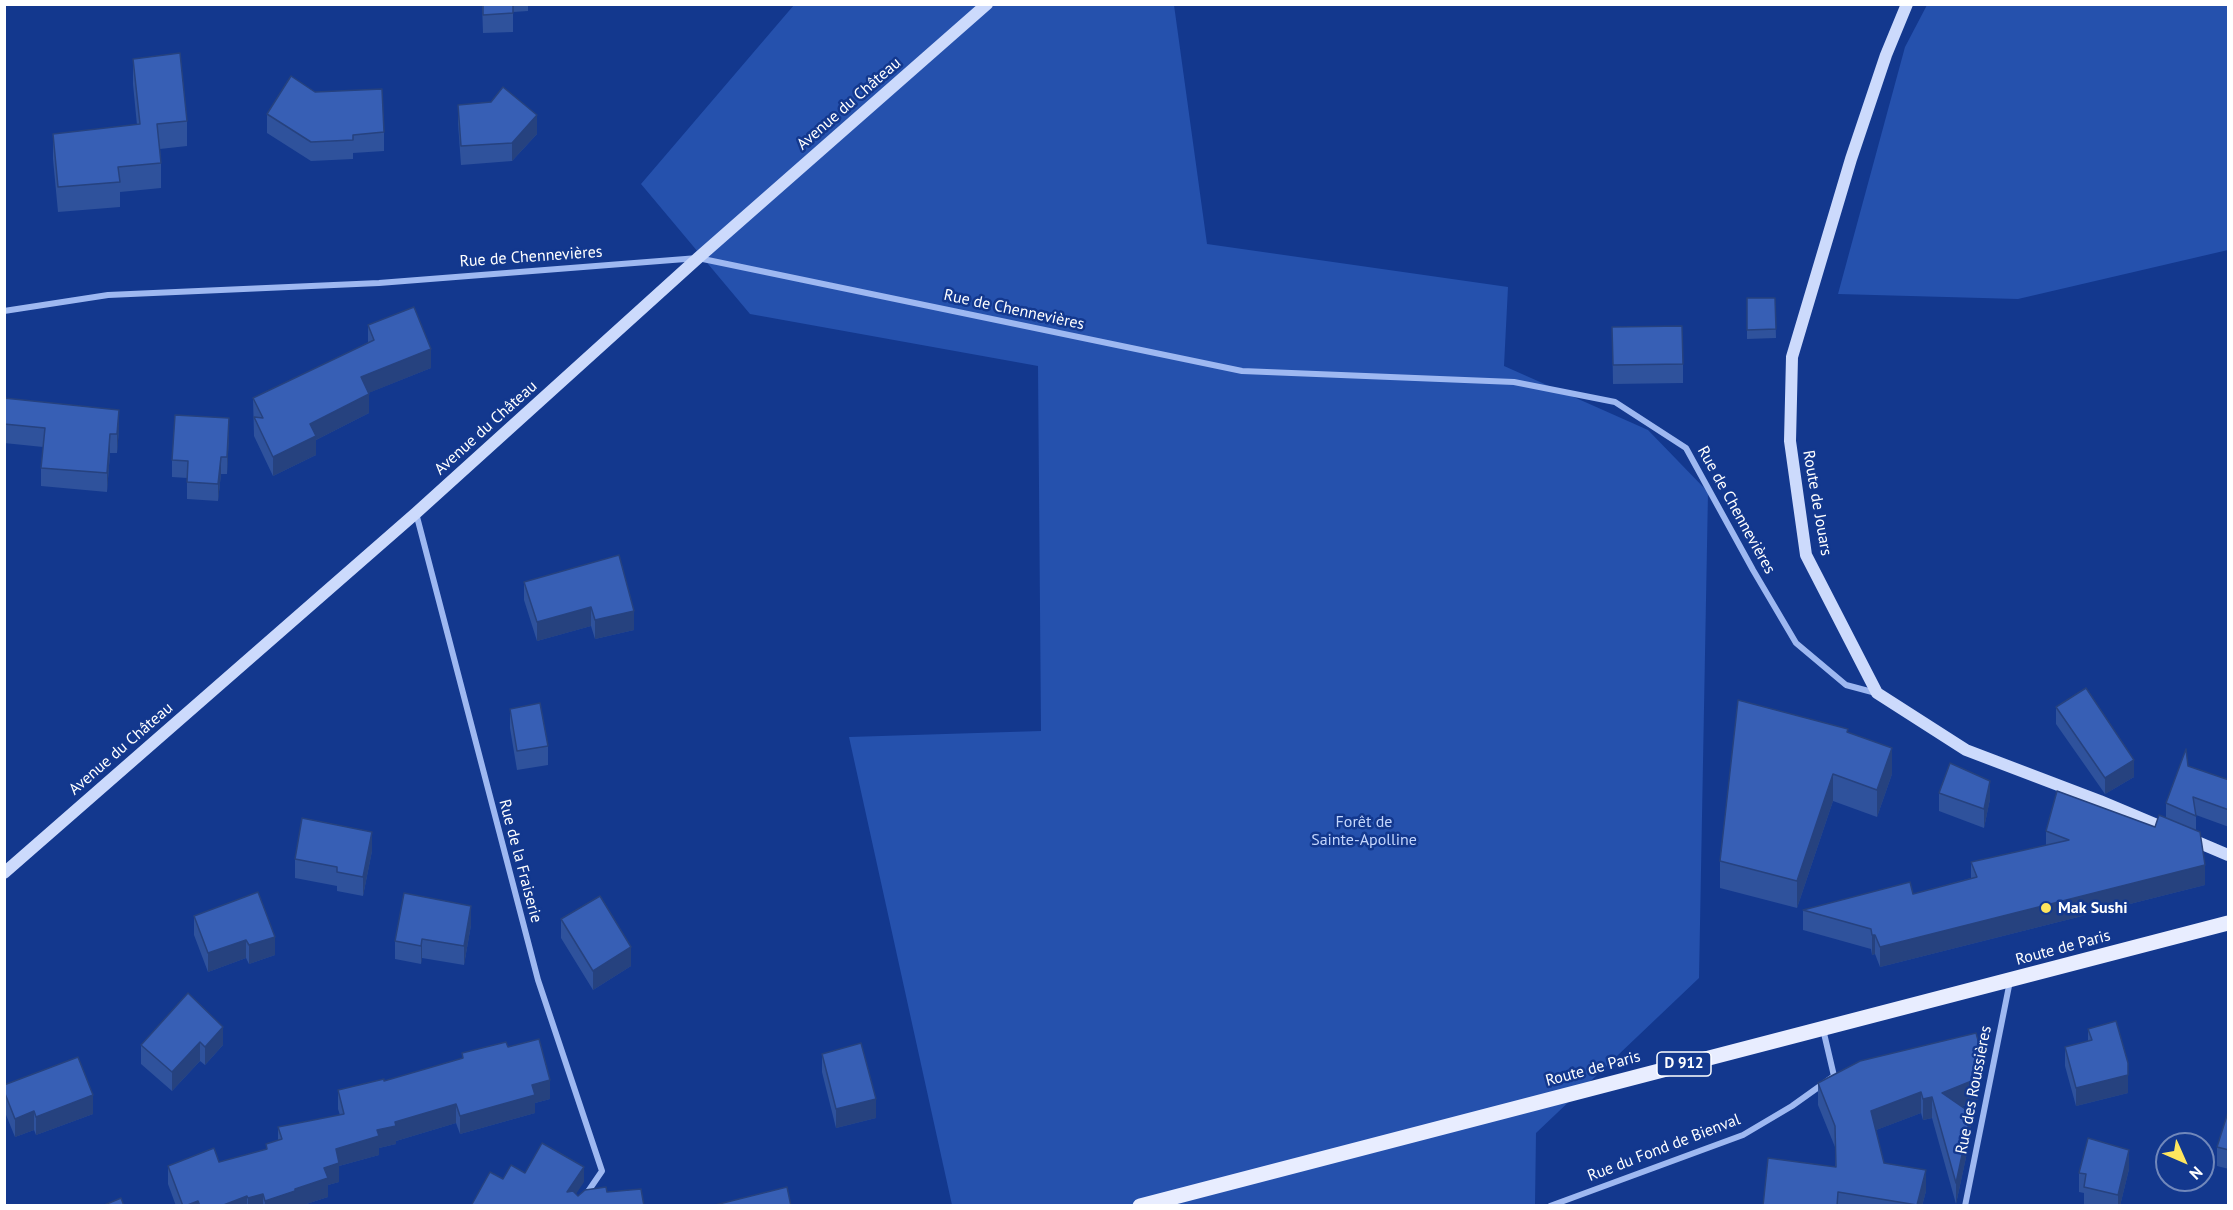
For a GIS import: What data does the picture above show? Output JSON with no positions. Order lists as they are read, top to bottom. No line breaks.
{"streets":{"main road":["Avenue du Château","Route de Jouars","Route de Paris","D 912"],"street":["Rue de Chennevières","Rue de la Fraiserie","Rue des Roussières","Rue du Fond de Bienval"]},"crossings":[["Avenue du Château","Rue de Chennevières"],["Avenue du Château","Rue de la Fraiserie"],["Rue de Chennevières","Route de Jouars"],["Route de Paris","Rue des Roussières"],["Route de Paris","Rue du Fond de Bienval"]],"parks":["Forêt de Sainte-Apolline"],"places":["Mak Sushi"],"north":"bottom right"}
